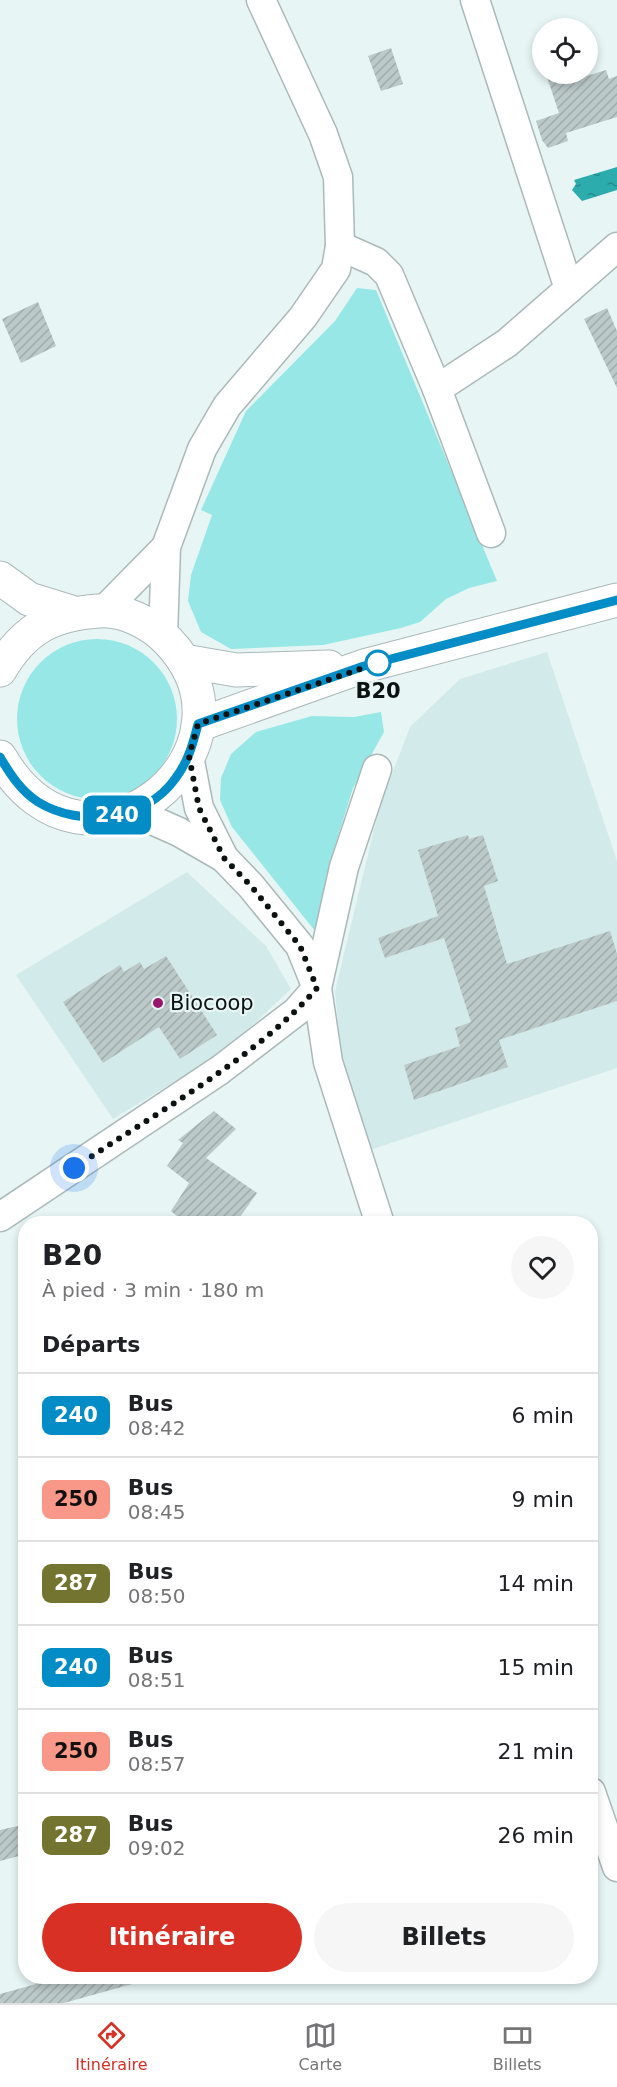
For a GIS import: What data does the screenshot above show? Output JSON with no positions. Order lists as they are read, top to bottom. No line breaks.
{"places":["B20","Biocoop"],"lines":["bus line 240"],"page":{"on_map":"240","heading":[["B20","À pied · 3 min · 180 m"],"Départs"],"list":[{"mark":"240","name":"Bus","note":"08:42","value":"6 min"},{"mark":"250","name":"Bus","note":"08:45","value":"9 min"},{"mark":"287","name":"Bus","note":"08:50","value":"14 min"},{"mark":"240","name":"Bus","note":"08:51","value":"15 min"},{"mark":"250","name":"Bus","note":"08:57","value":"21 min"},{"mark":"287","name":"Bus","note":"09:02","value":"26 min"}],"buttons":["Itinéraire","Billets"],"tabs":["Itinéraire","Carte","Billets"]}}
